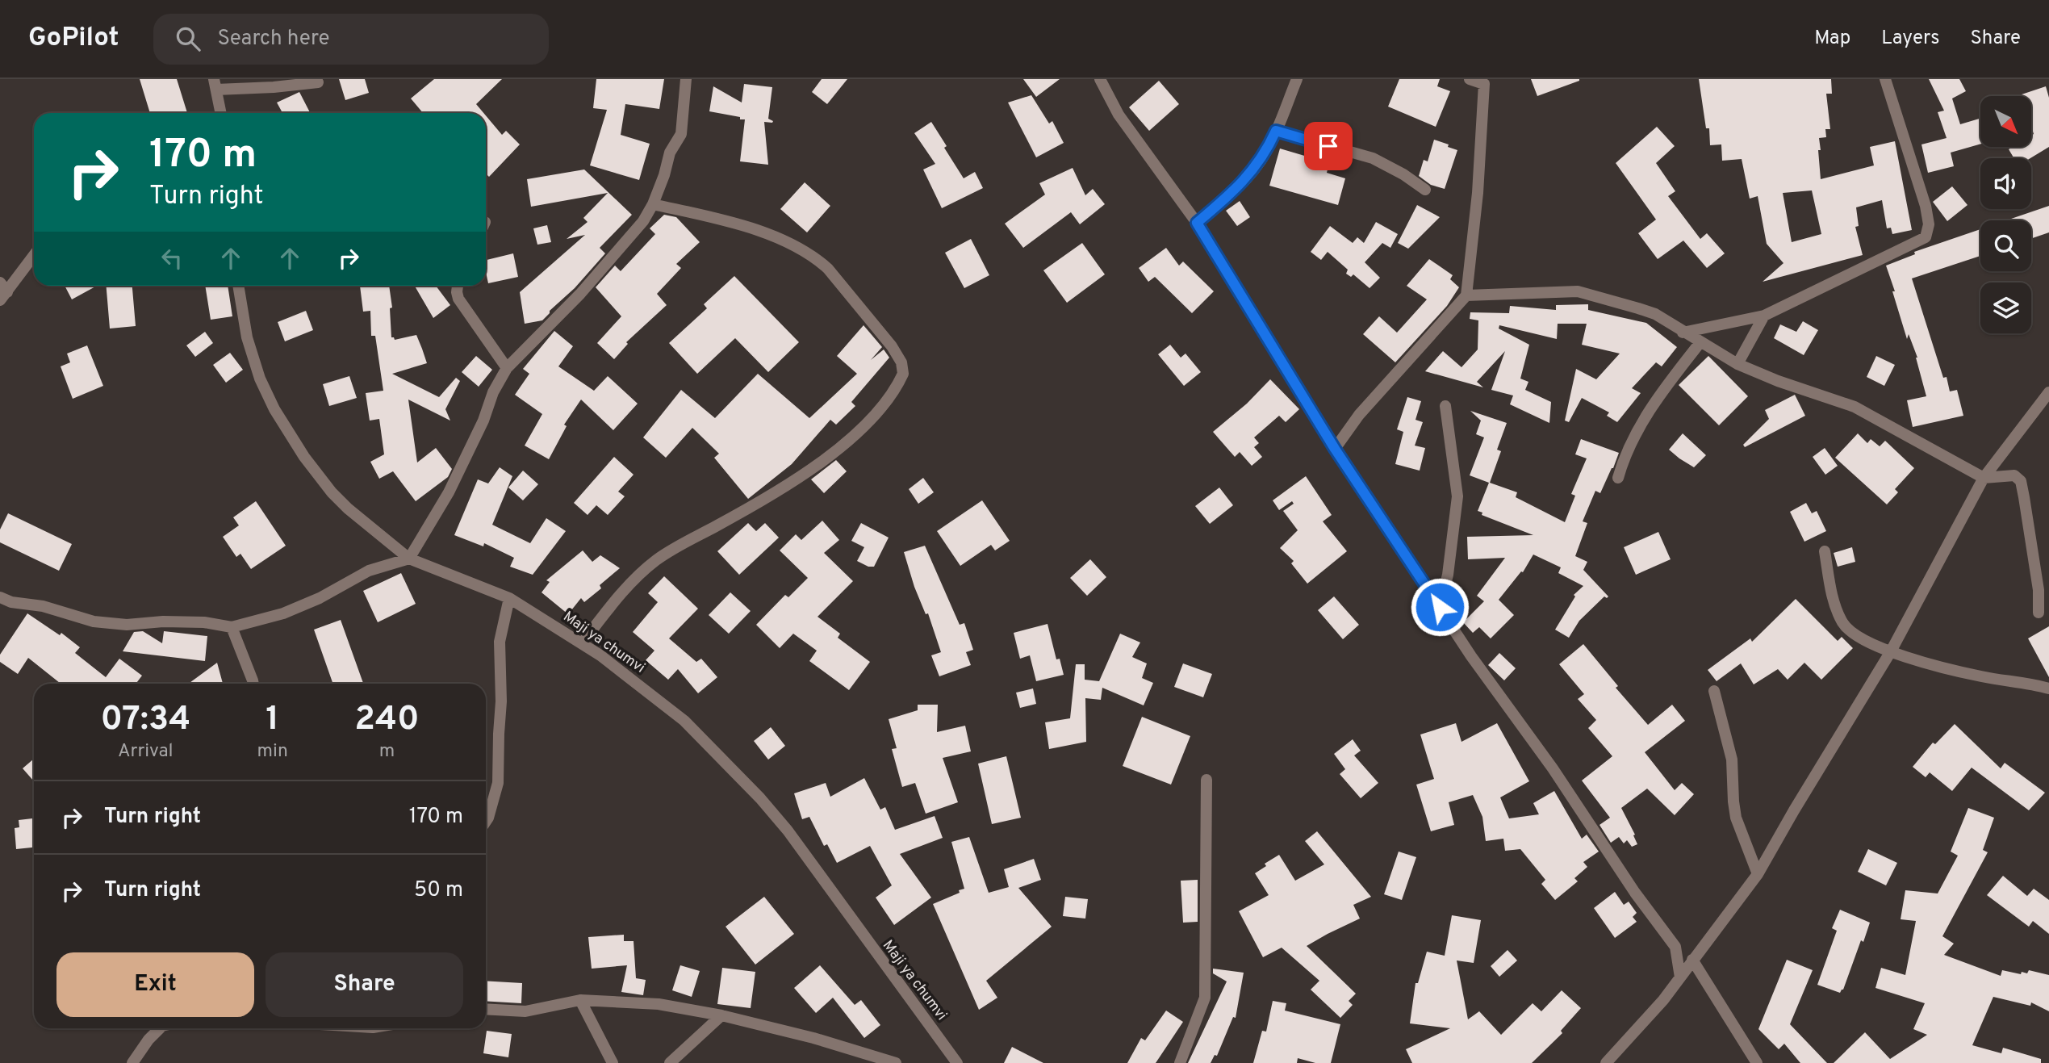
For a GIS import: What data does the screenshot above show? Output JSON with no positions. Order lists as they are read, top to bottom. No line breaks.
{"streets":{"street":["Maji ya chumvi"]},"north":"bottom right","page":{"header":"GoPilot","search":"Search here","nav":["Map","Layers","Share"],"turn":["170 m","Turn right"],"eta":["07:34","Arrival","1","min","240","m"],"list":[{"name":"Turn right","value":"170 m"},{"name":"Turn right","value":"50 m"}],"buttons":["Exit","Share"]}}
